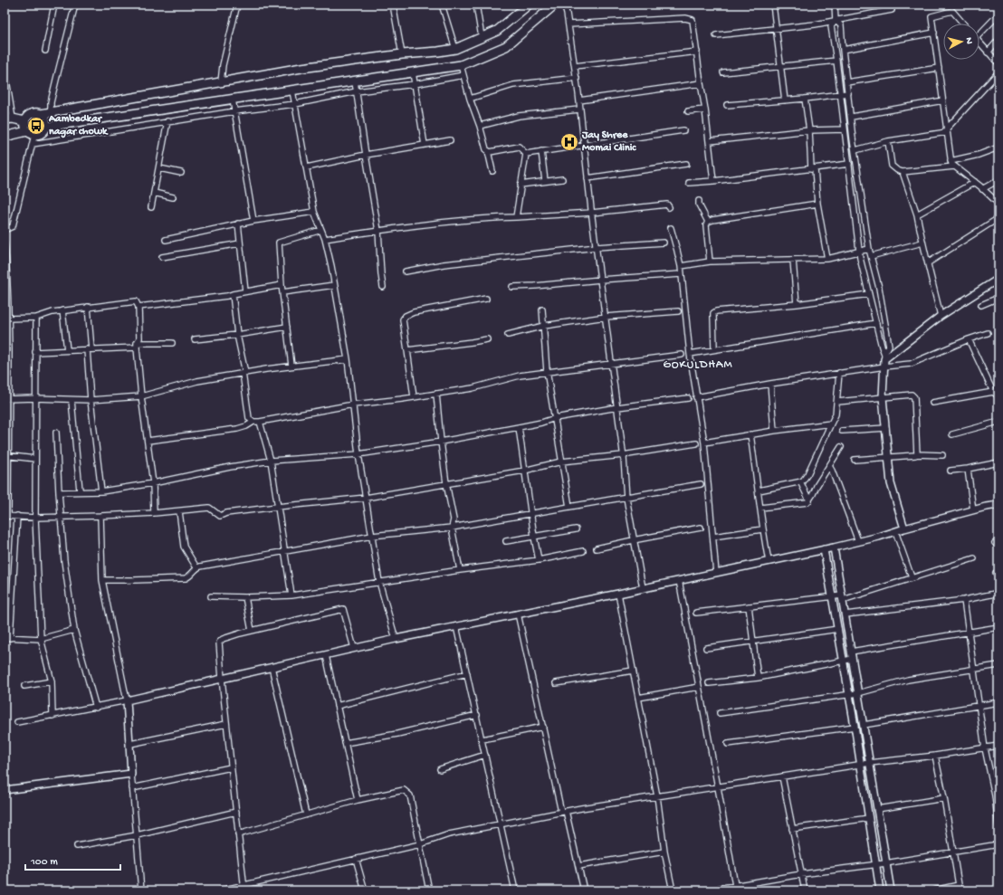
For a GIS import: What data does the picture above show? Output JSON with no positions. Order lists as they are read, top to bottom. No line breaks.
{"districts":["GOKULDHAM"],"places":{"bus stop":["Aambedkar nagar chowk"],"hospital":["Jay Shree Momai Clinic"]},"scale_bar":"100 m","north":"right"}
